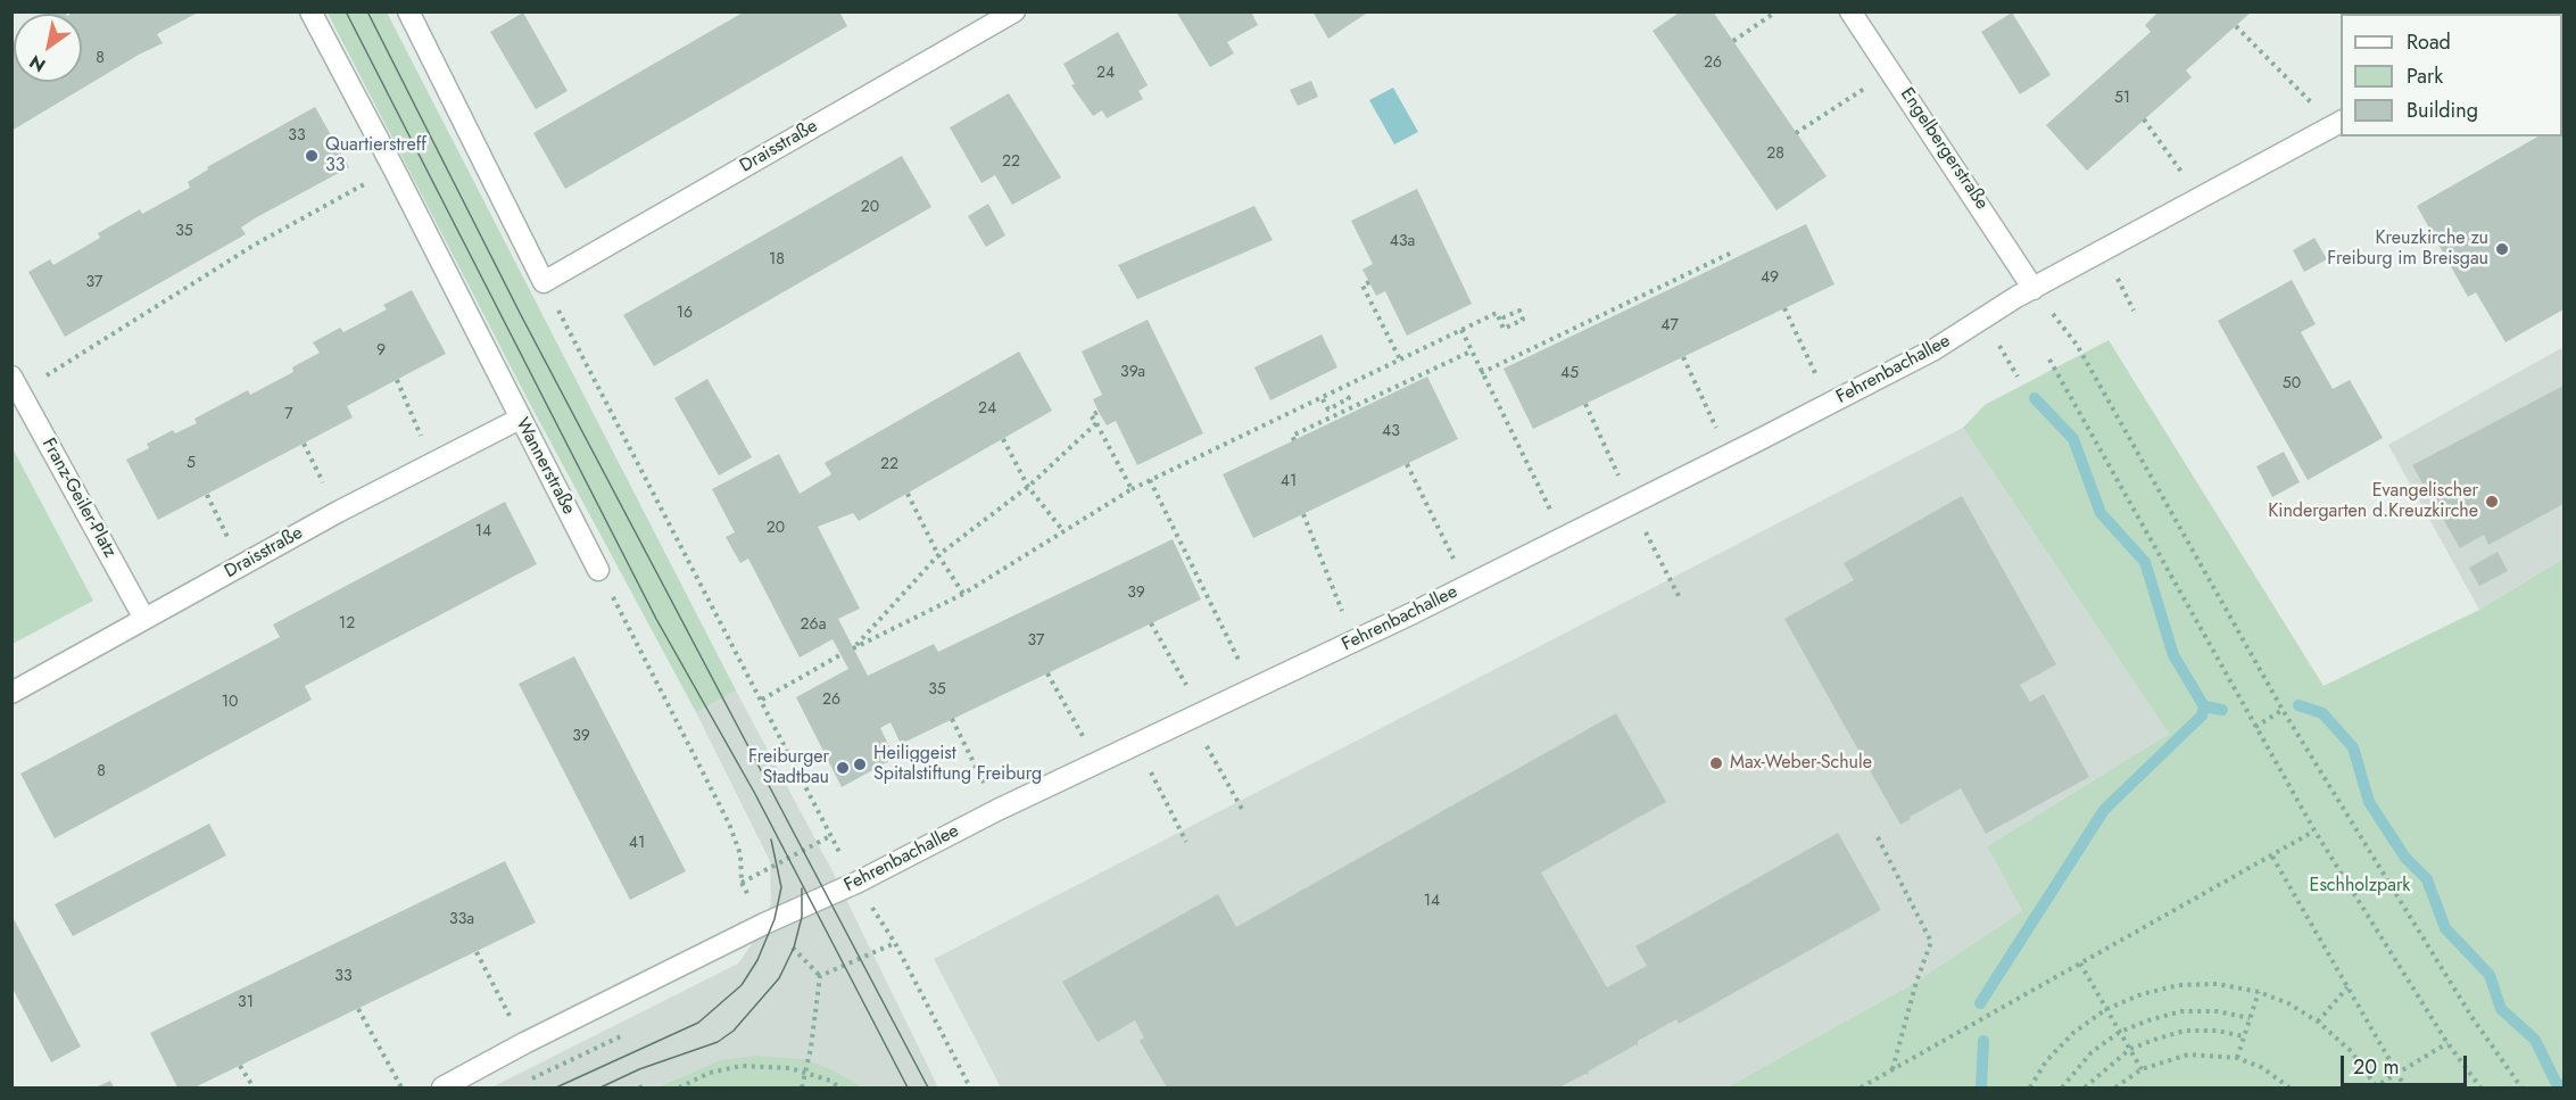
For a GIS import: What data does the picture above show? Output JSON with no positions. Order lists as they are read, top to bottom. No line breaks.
{"streets":{"street":["Draisstraße","Engelbergerstraße","Fehrenbachallee","Wannerstraße","Franz-Geiler-Platz"]},"crossings":[["Draisstraße","Wannerstraße"],["Draisstraße","Franz-Geiler-Platz"],["Engelbergerstraße","Fehrenbachallee"]],"parks":["Eschholzpark"],"places":["Quartierstreff 33","Kreuzkirche zu Freiburg im Breisgau","Evangelischer Kindergarten d.Kreuzkirche","Max-Weber-Schule","Heiliggeist Spitalstiftung Freiburg","Freiburger Stadtbau"],"house_numbers":["8","26","24","51","33","28","22","20","35","43a","18","49","37","16","47","9","39a","45","50","24","7","43","5","22","41","20","14","39","12","26a","37","35","26","10","39","8","41","14","33a","33","31"],"legend":["Road","Park","Building"],"scale_bar":"20 m","north":"bottom left"}
